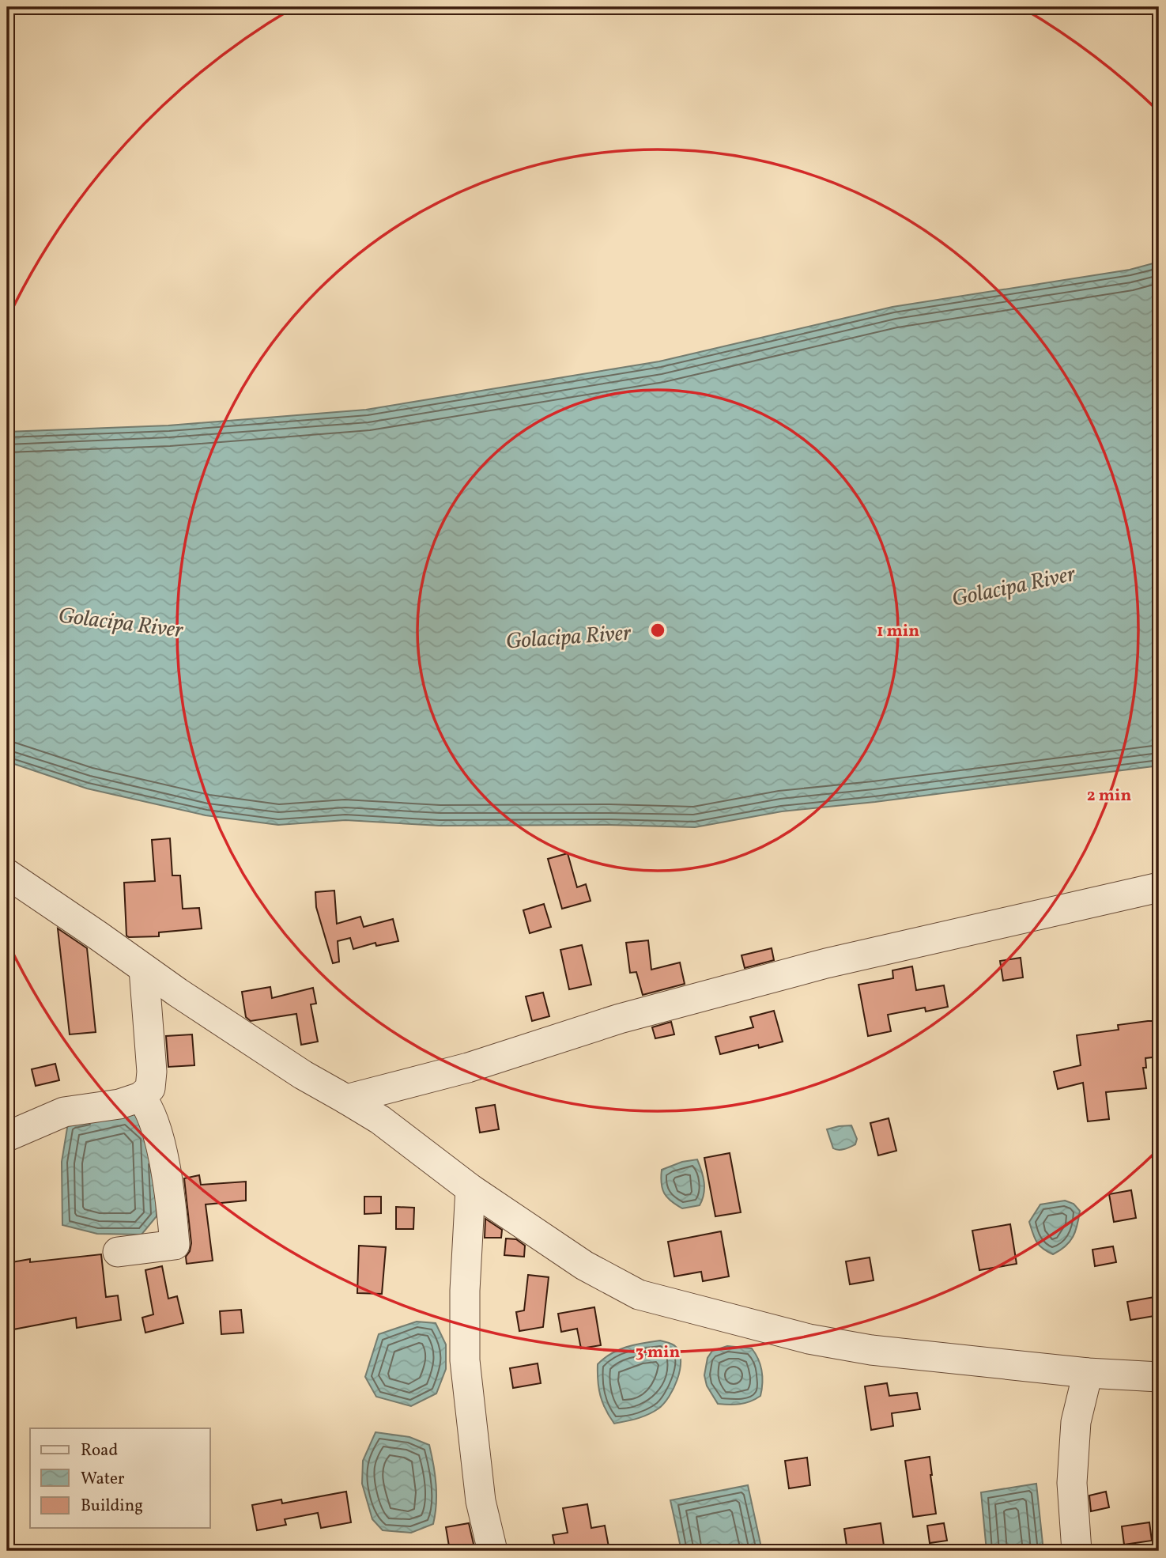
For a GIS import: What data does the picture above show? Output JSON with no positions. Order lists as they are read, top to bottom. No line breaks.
{"water":["Golacipa River"],"legend":["Road","Water","Building"],"rings":["1 min","2 min","3 min"]}
